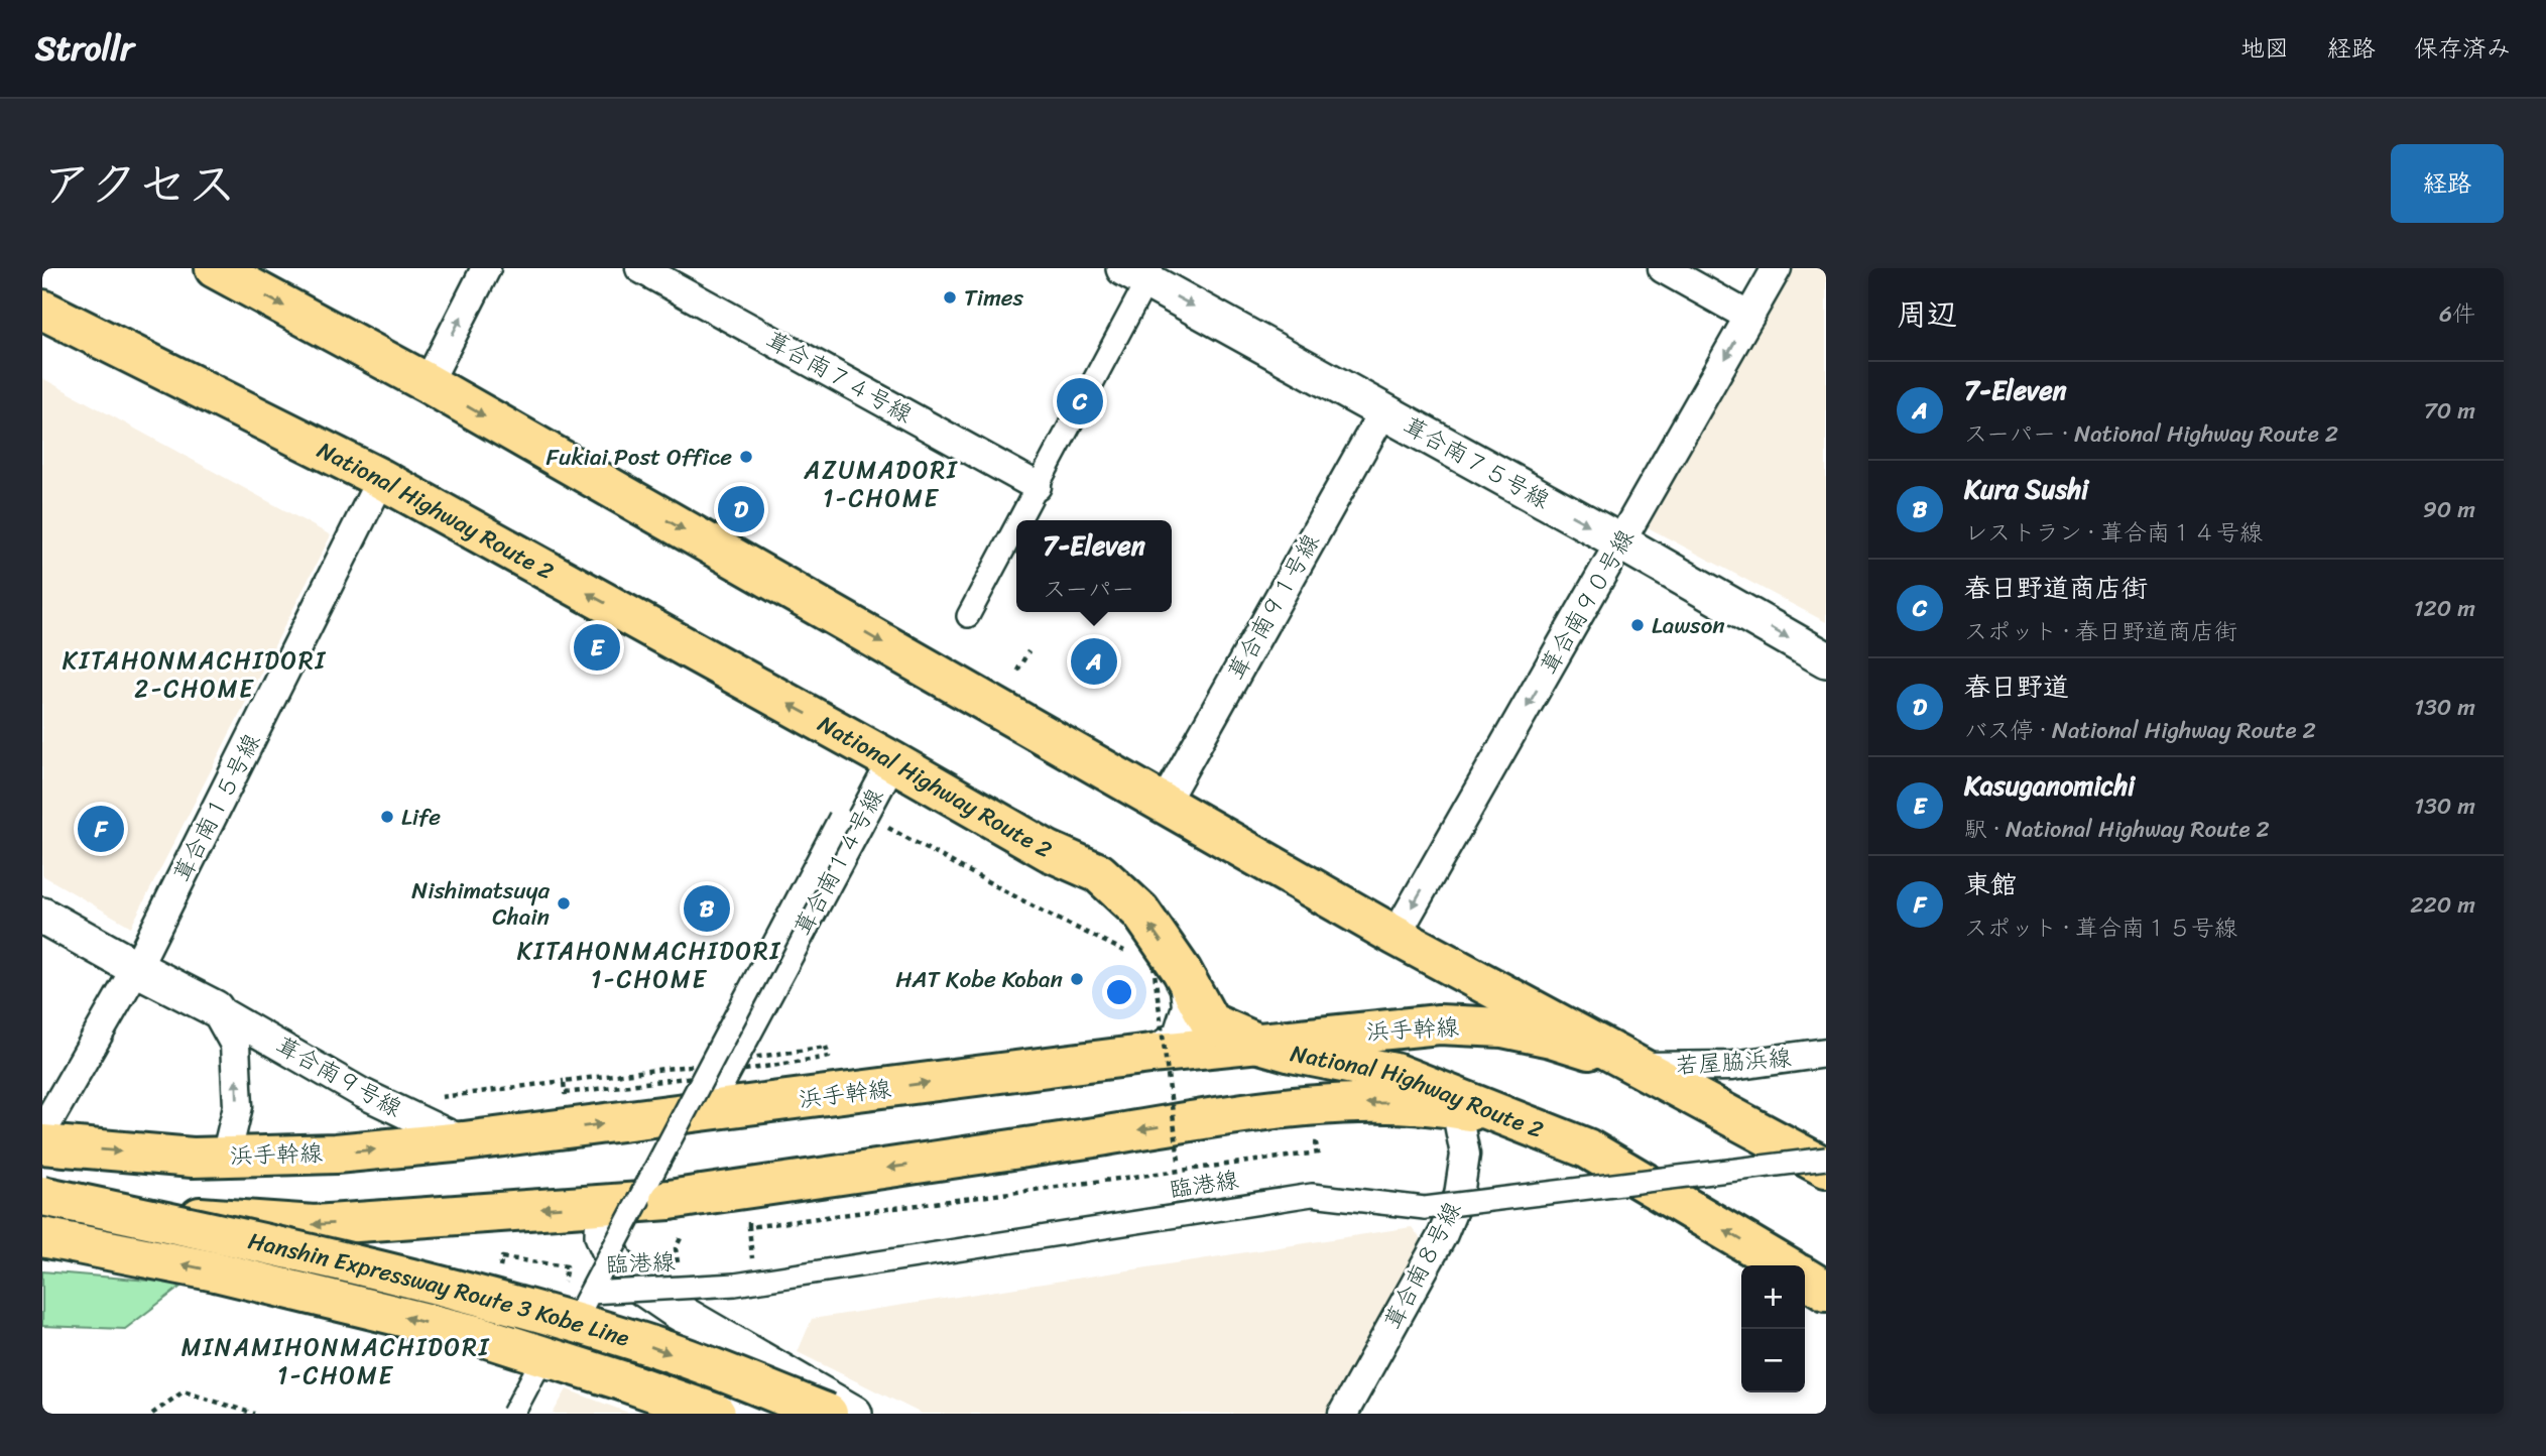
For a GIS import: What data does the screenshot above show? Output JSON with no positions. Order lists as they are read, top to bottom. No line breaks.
{"streets":{"main road":["National Highway Route 2","浜手幹線","Hanshin Expressway Route 3 Kobe Line"],"street":["葺合南７４号線","葺合南７５号線","葺合南９０号線","葺合南９１号線","葺合南１５号線","葺合南１４号線","若屋脇浜線","葺合南９号線","臨港線","葺合南８号線"]},"crossings":[["葺合南７５号線","葺合南９０号線"],["葺合南７５号線","葺合南９１号線"],["National Highway Route 2","葺合南１５号線"],["National Highway Route 2","葺合南１４号線"],["National Highway Route 2","浜手幹線"],["葺合南１５号線","葺合南９号線"],["葺合南１４号線","浜手幹線"],["浜手幹線","若屋脇浜線"],["浜手幹線","葺合南９号線"]],"one_way":["葺合南７５号線","葺合南９０号線"],"districts":["AZUMADORI 1-CHOME","KITAHONMACHIDORI 2-CHOME","KITAHONMACHIDORI 1-CHOME","MINAMIHONMACHIDORI 1-CHOME"],"places":["Times","Fukiai Post Office","Lawson","Life","Nishimatsuya Chain","HAT Kobe Koban"],"page":{"header":"Strollr","nav":["地図","経路","保存済み"],"title":"アクセス","buttons":"経路","heading":["周辺","6件"],"list":[{"mark":"A","name":"7-Eleven","note":"スーパー · National Highway Route 2","value":"70 m"},{"mark":"B","name":"Kura Sushi","note":"レストラン · 葺合南１４号線","value":"90 m"},{"mark":"C","name":"春日野道商店街","note":"スポット · 春日野道商店街","value":"120 m"},{"mark":"D","name":"春日野道","note":"バス停 · National Highway Route 2","value":"130 m"},{"mark":"E","name":"Kasuganomichi","note":"駅 · National Highway Route 2","value":"130 m"},{"mark":"F","name":"東館","note":"スポット · 葺合南１５号線","value":"220 m"}],"pins":["C","D","E","A","F","B"],"popup":["7-Eleven","スーパー"],"map_buttons":["+","−"]}}
